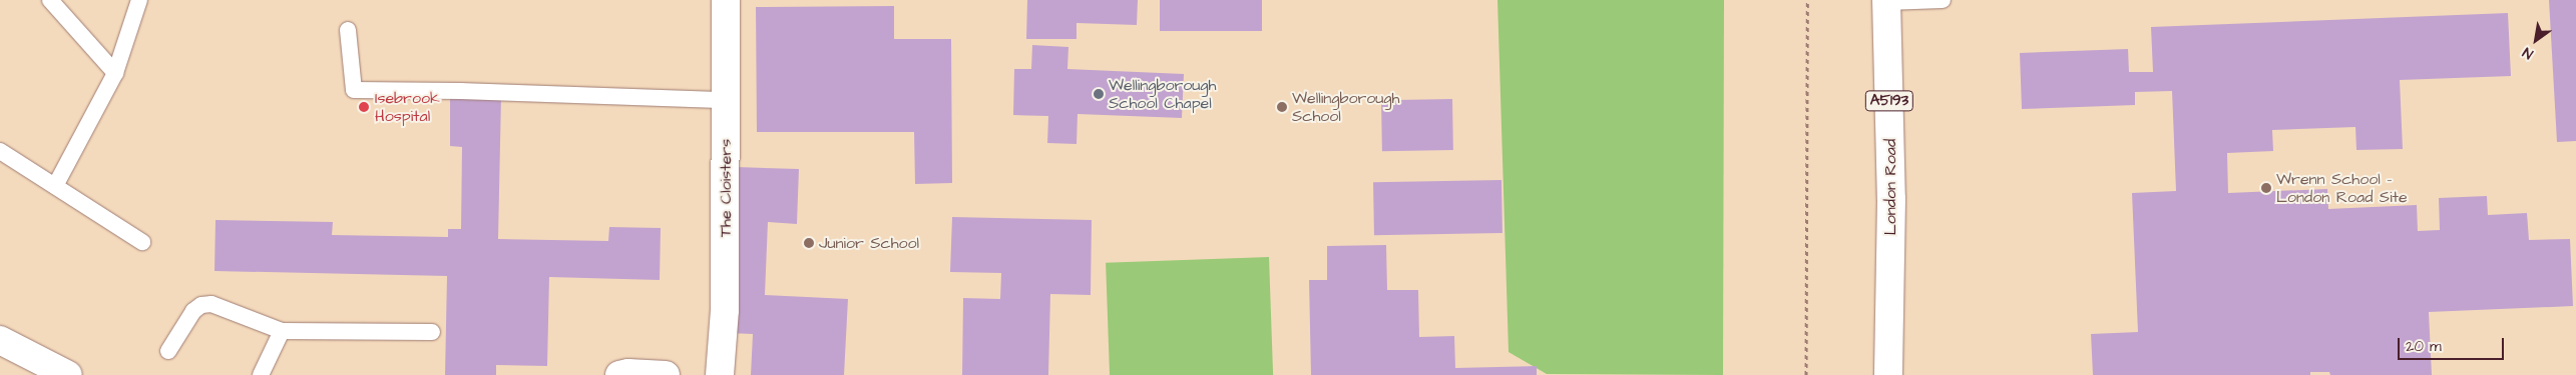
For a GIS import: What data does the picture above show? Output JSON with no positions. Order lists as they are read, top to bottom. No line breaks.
{"streets":{"main road":["A5193","London Road","The Cloisters"]},"places":["Wellingborough School Chapel","Isebrook Hospital","Wellingborough School","Wrenn School - London Road Site","Junior School"],"scale_bar":"20 m","north":"bottom left"}
